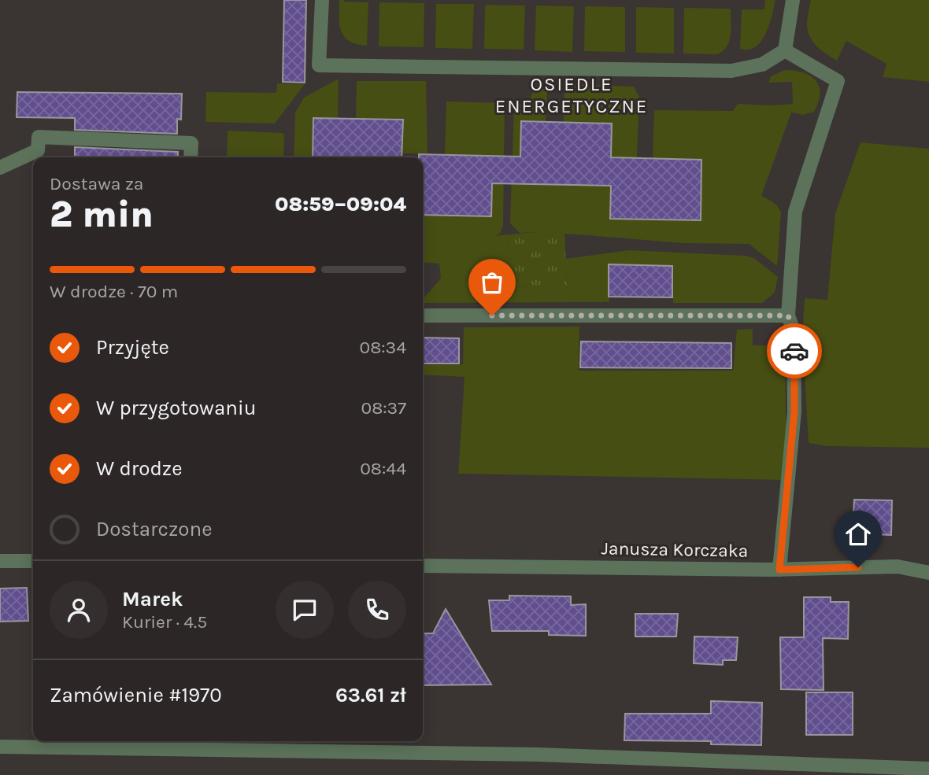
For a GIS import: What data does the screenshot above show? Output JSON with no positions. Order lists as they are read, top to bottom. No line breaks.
{"streets":{"street":["Janusza Korczaka"]},"districts":["OSIEDLE ENERGETYCZNE"],"page":{"heading":["2 min","Dostawa za","08:59–09:04"],"panel":["Marek","Kurier · 4.5","Zamówienie #1970","63.61 zł"],"bar":"W drodze · 70 m","list":[["Przyjęte","08:34"],["W przygotowaniu","08:37"],["W drodze","08:44"],"Dostarczone"]}}
